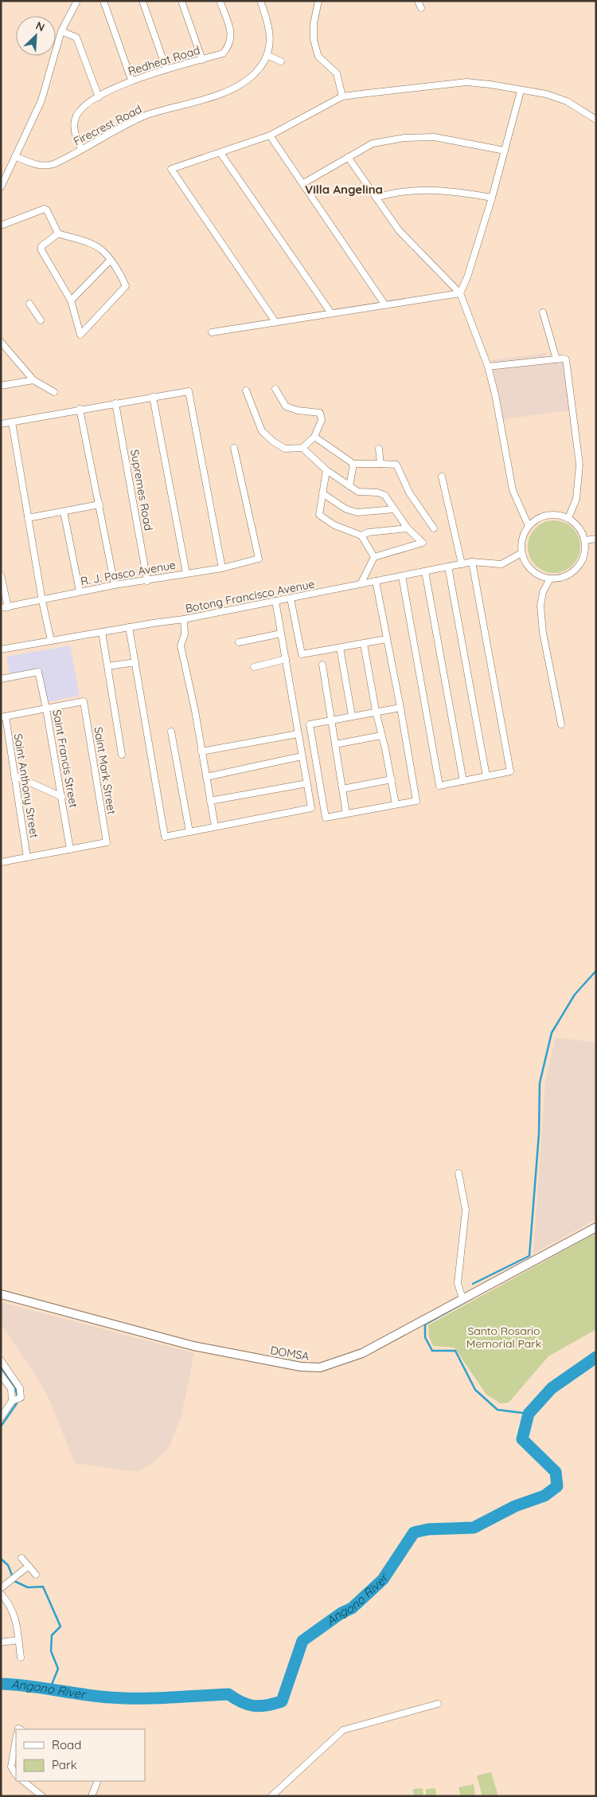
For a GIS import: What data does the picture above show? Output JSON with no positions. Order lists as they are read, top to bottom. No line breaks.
{"streets":{"main road":["DOMSA"],"street":["Redheat Road","Firecrest Road","Supremes Road","R. J. Pasco Avenue","Botong Francisco Avenue","Saint Francis Street","Saint Mark Street","Saint Anthony Street"]},"crossings":[["Redheat Road","Firecrest Road"],["Supremes Road","R. J. Pasco Avenue"],["Saint Francis Street","Saint Mark Street"]],"districts":["Villa Angelina"],"water":["Angono River"],"parks":["Santo Rosario Memorial Park"],"legend":["Road","Park"],"north":"top right"}
